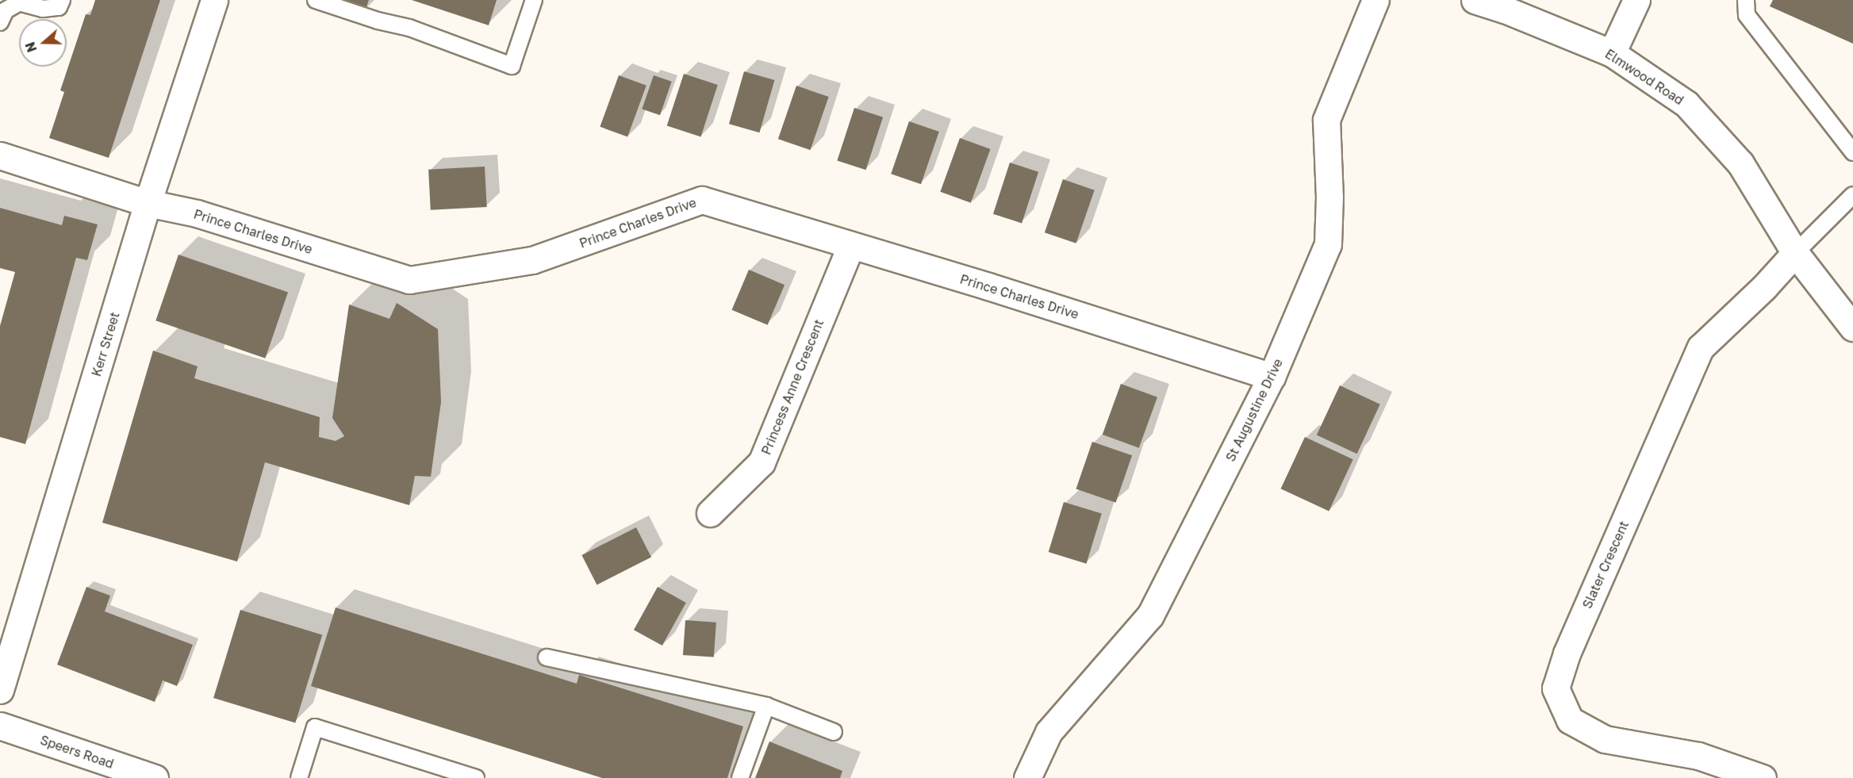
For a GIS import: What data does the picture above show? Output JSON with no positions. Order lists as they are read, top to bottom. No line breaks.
{"streets":{"street":["Elmwood Road","Prince Charles Drive","Kerr Street","Princess Anne Crescent","St Augustine Drive","Slater Crescent","Speers Road"]},"crossings":[["Elmwood Road","Slater Crescent"],["Prince Charles Drive","Kerr Street"],["Prince Charles Drive","Princess Anne Crescent"],["Prince Charles Drive","St Augustine Drive"]],"north":"left"}
